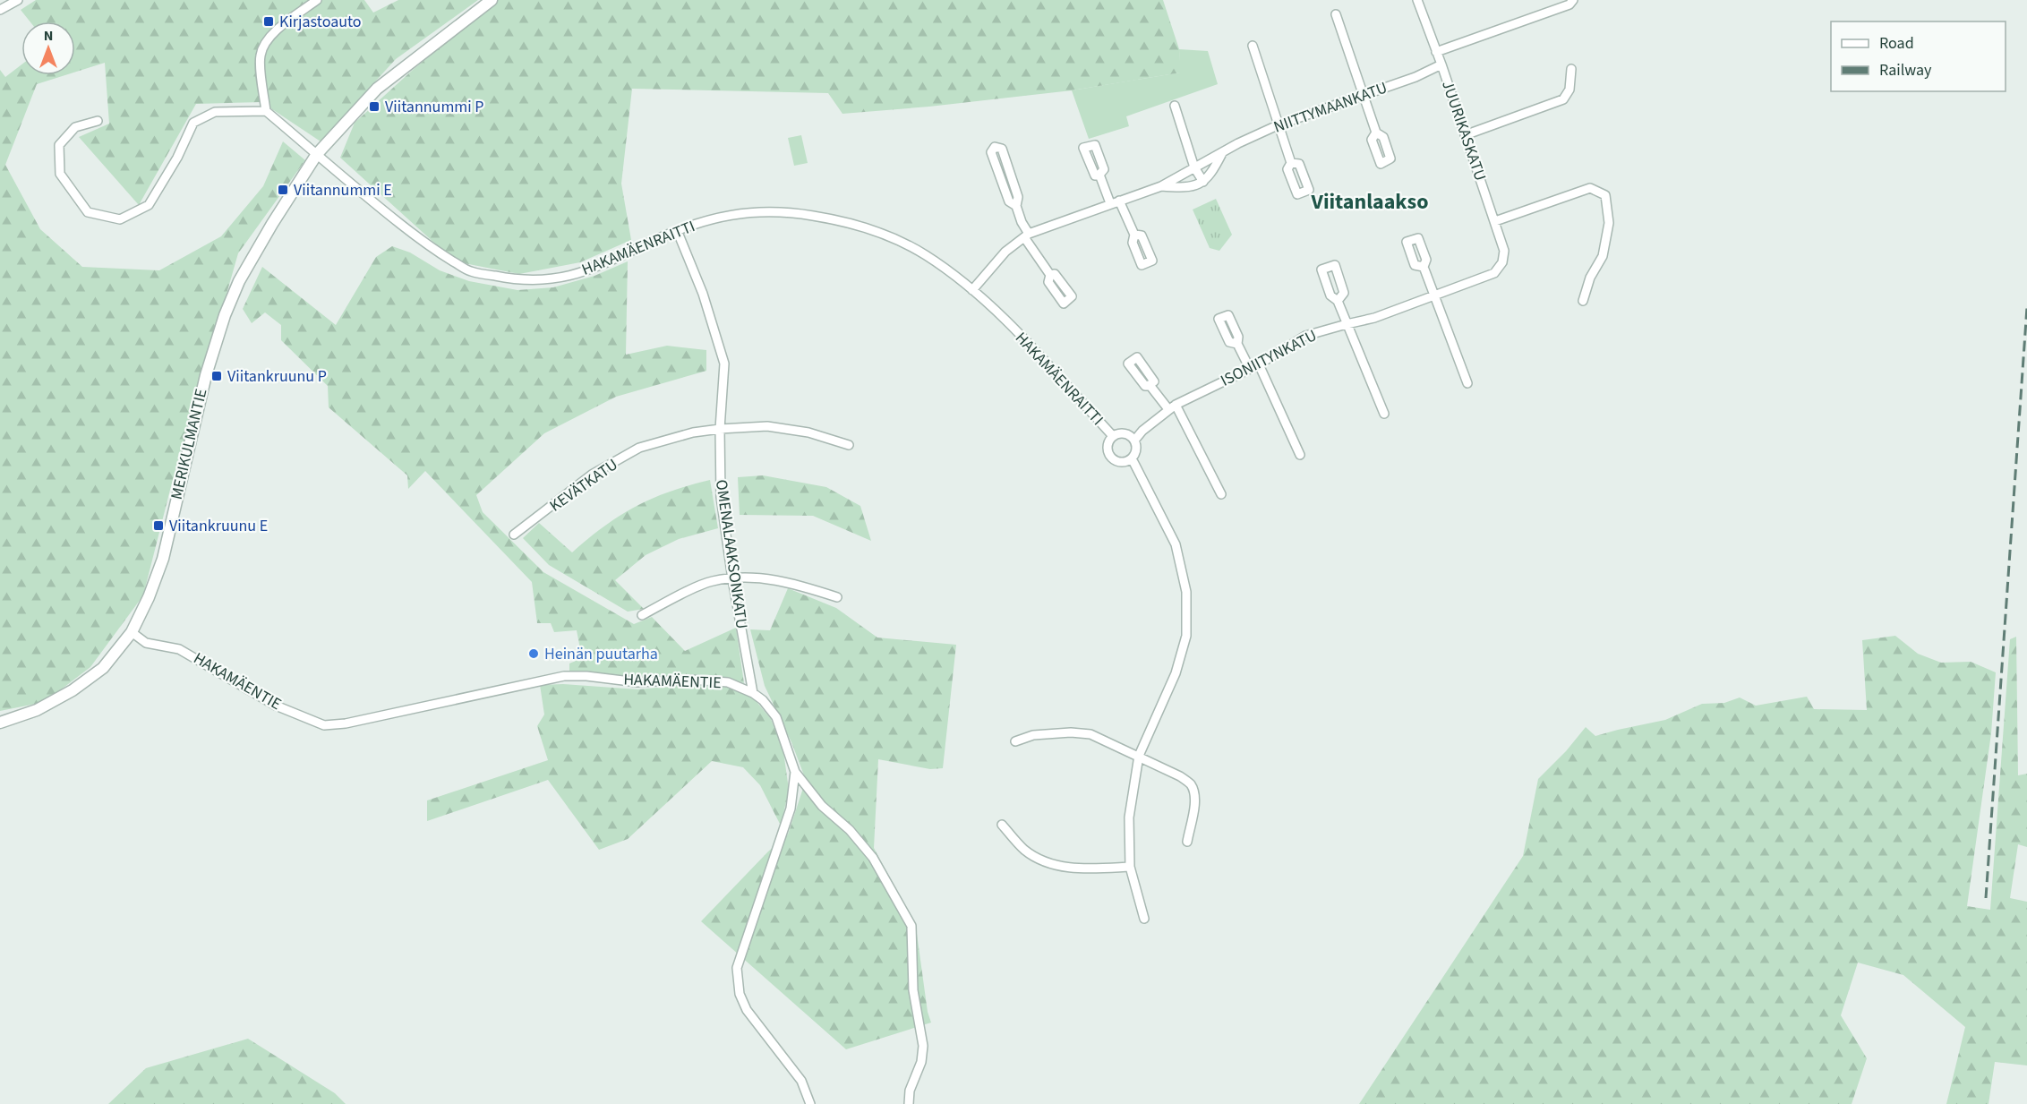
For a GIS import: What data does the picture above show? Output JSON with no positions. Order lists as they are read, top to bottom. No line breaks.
{"streets":{"street":["NIITTYMAANKATU","JUURIKASKATU","HAKAMÄENRAITTI","ISONIITYNKATU","MERIKULMANTIE","KEVÄTKATU","OMENALAAKSONKATU","HAKAMÄENTIE"]},"crossings":[["NIITTYMAANKATU","JUURIKASKATU"],["NIITTYMAANKATU","HAKAMÄENRAITTI"],["JUURIKASKATU","ISONIITYNKATU"],["HAKAMÄENRAITTI","ISONIITYNKATU"],["HAKAMÄENRAITTI","MERIKULMANTIE"],["HAKAMÄENRAITTI","OMENALAAKSONKATU"],["MERIKULMANTIE","HAKAMÄENTIE"],["KEVÄTKATU","OMENALAAKSONKATU"],["OMENALAAKSONKATU","HAKAMÄENTIE"]],"districts":["Viitanlaakso"],"places":{"transit":["Kirjastoauto","Viitannummi P","Viitannummi E","Viitankruunu P","Viitankruunu E"],"other":["Heinän puutarha"]},"legend":["Road","Railway"],"north":"top"}
